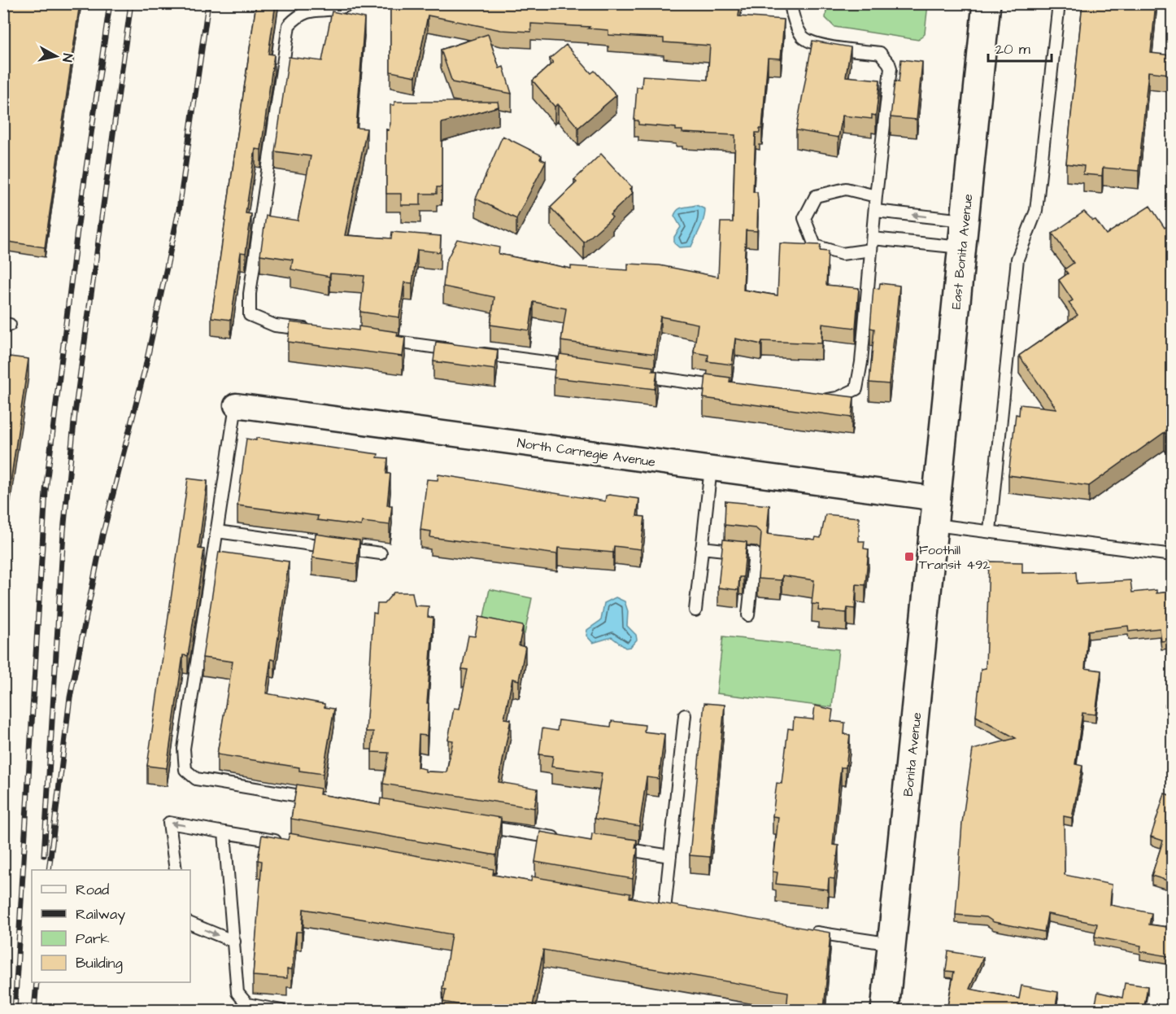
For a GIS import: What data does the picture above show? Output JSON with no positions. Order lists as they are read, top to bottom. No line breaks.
{"streets":{"main road":["East Bonita Avenue","Bonita Avenue"],"street":["North Carnegie Avenue"]},"crossings":[["East Bonita Avenue","North Carnegie Avenue"],["East Bonita Avenue","Bonita Avenue"],["North Carnegie Avenue","Bonita Avenue"]],"places":{"transit":["Foothill Transit 492"]},"legend":["Road","Railway","Park","Building"],"scale_bar":"20 m","north":"right"}
